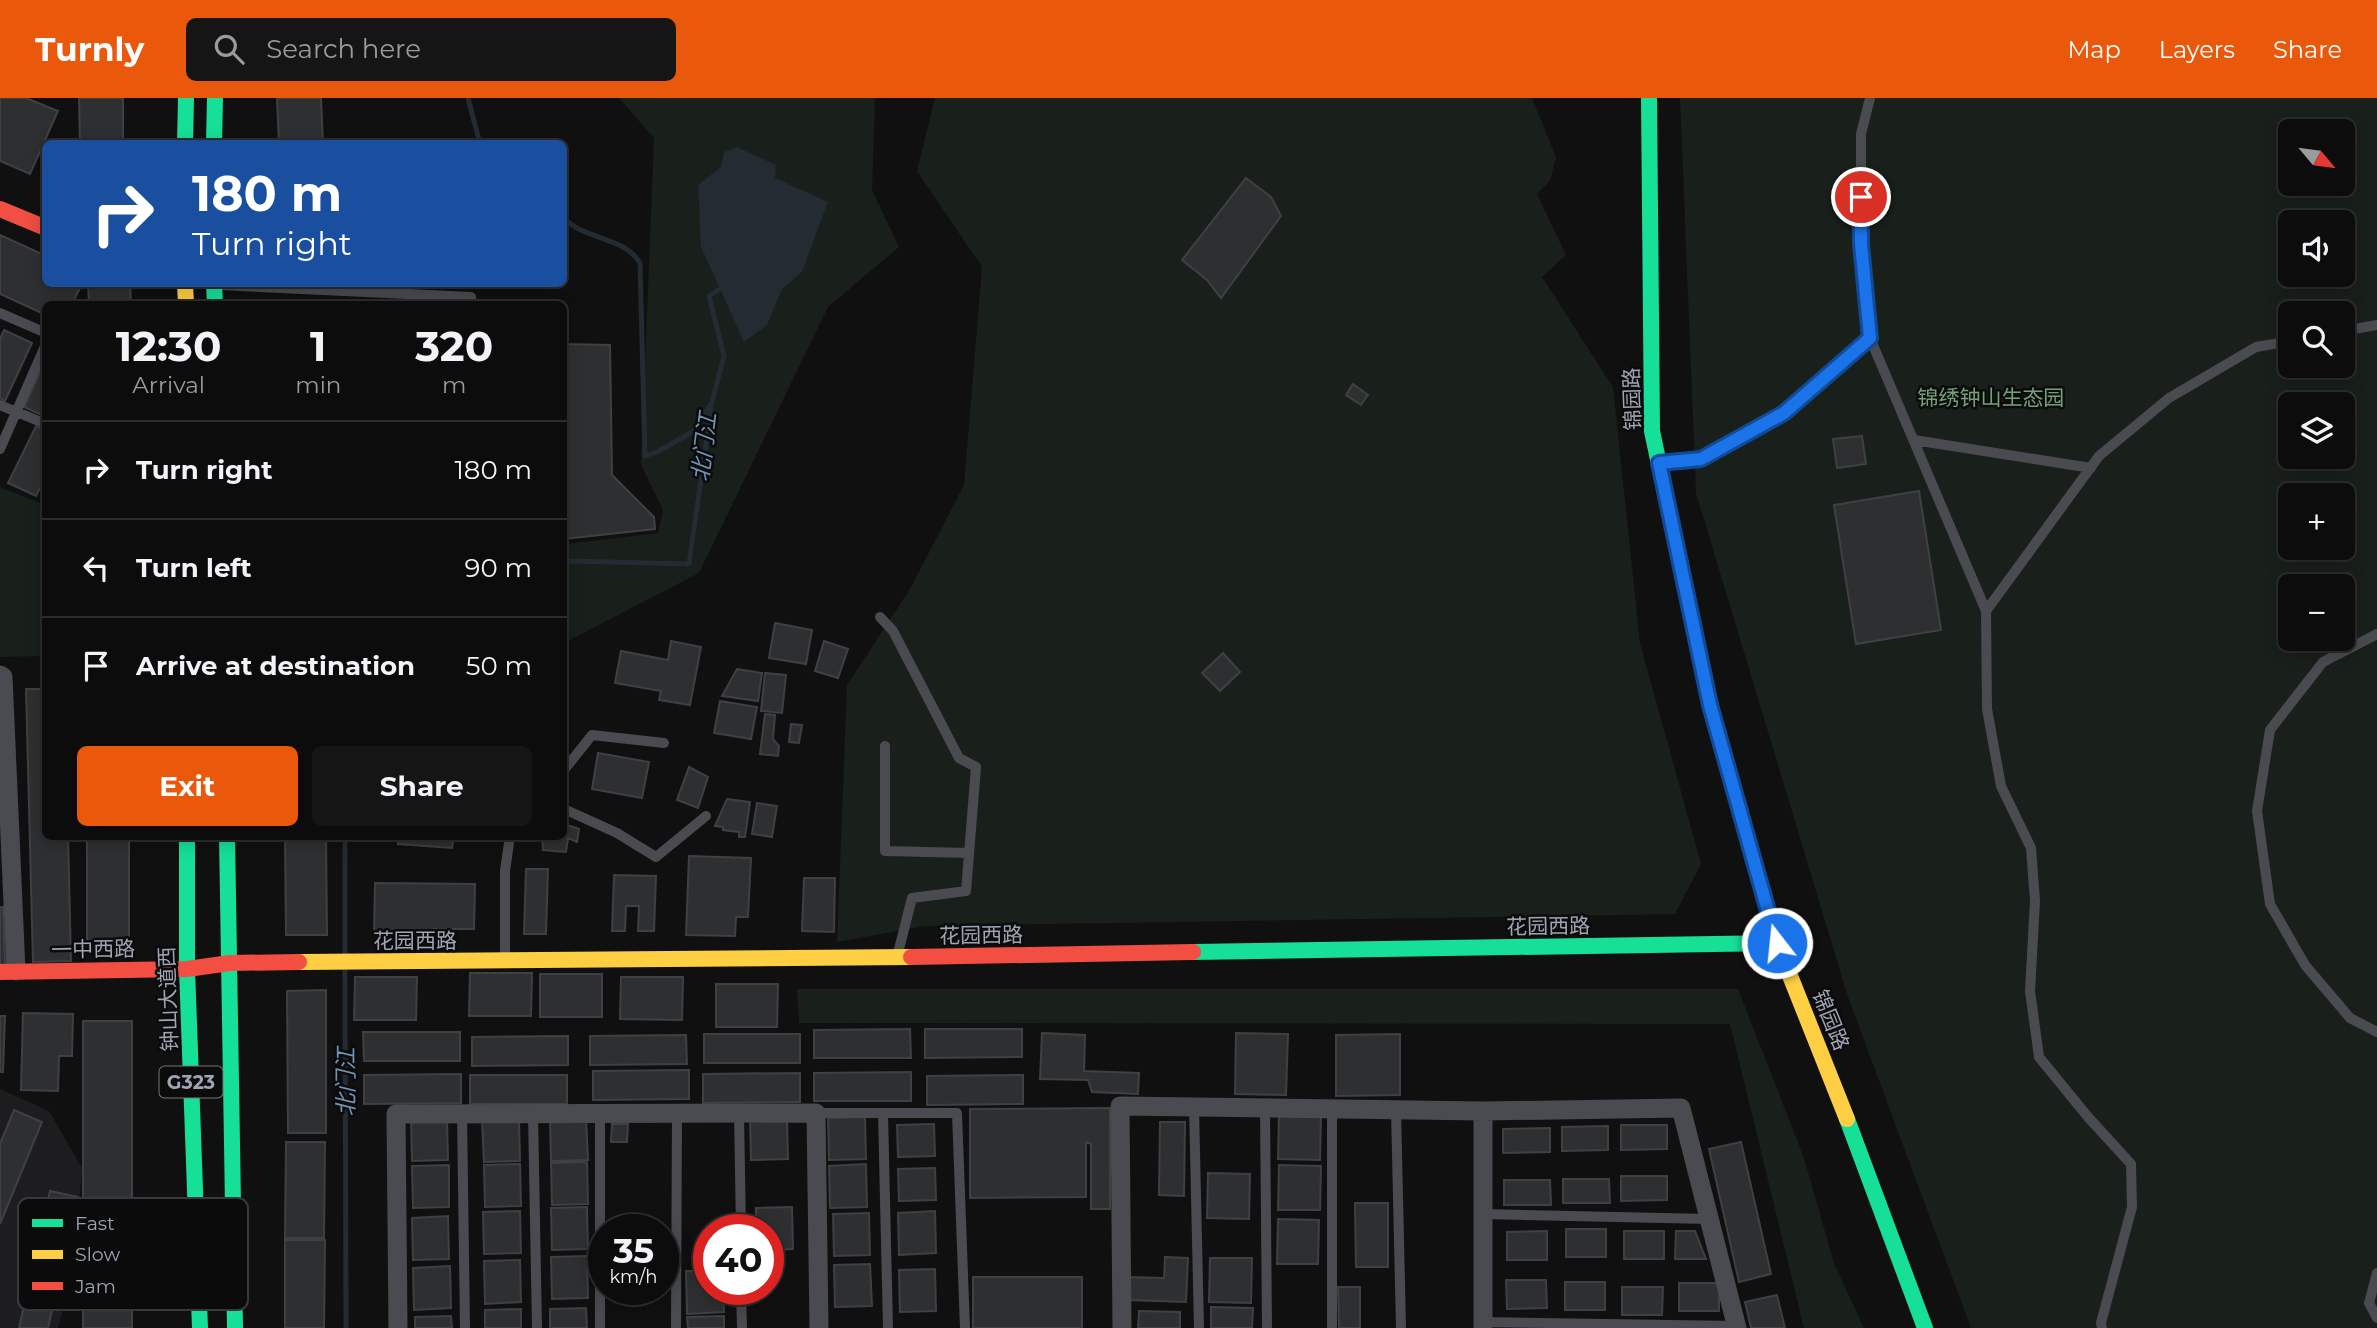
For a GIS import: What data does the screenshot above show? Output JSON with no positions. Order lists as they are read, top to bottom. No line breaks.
{"streets":{"main road":["锦园路","花园西路","一中西路","钟山大道西","G323"]},"crossings":[["锦园路","花园西路"],["花园西路","一中西路"],["花园西路","钟山大道西"],["花园西路","G323"],["一中西路","钟山大道西"]],"water":["北门江"],"parks":["锦绣钟山生态园"],"legend":["Fast","Slow","Jam"],"north":"bottom right","page":{"header":"Turnly","search":"Search here","nav":["Map","Layers","Share"],"map_buttons":["+","−"],"turn":["180 m","Turn right"],"eta":["12:30","Arrival","1","min","320","m"],"list":[{"name":"Turn right","value":"180 m"},{"name":"Turn left","value":"90 m"},{"name":"Arrive at destination","value":"50 m"}],"buttons":["Exit","Share"],"speed":"35 km/h","limit":"40"}}
